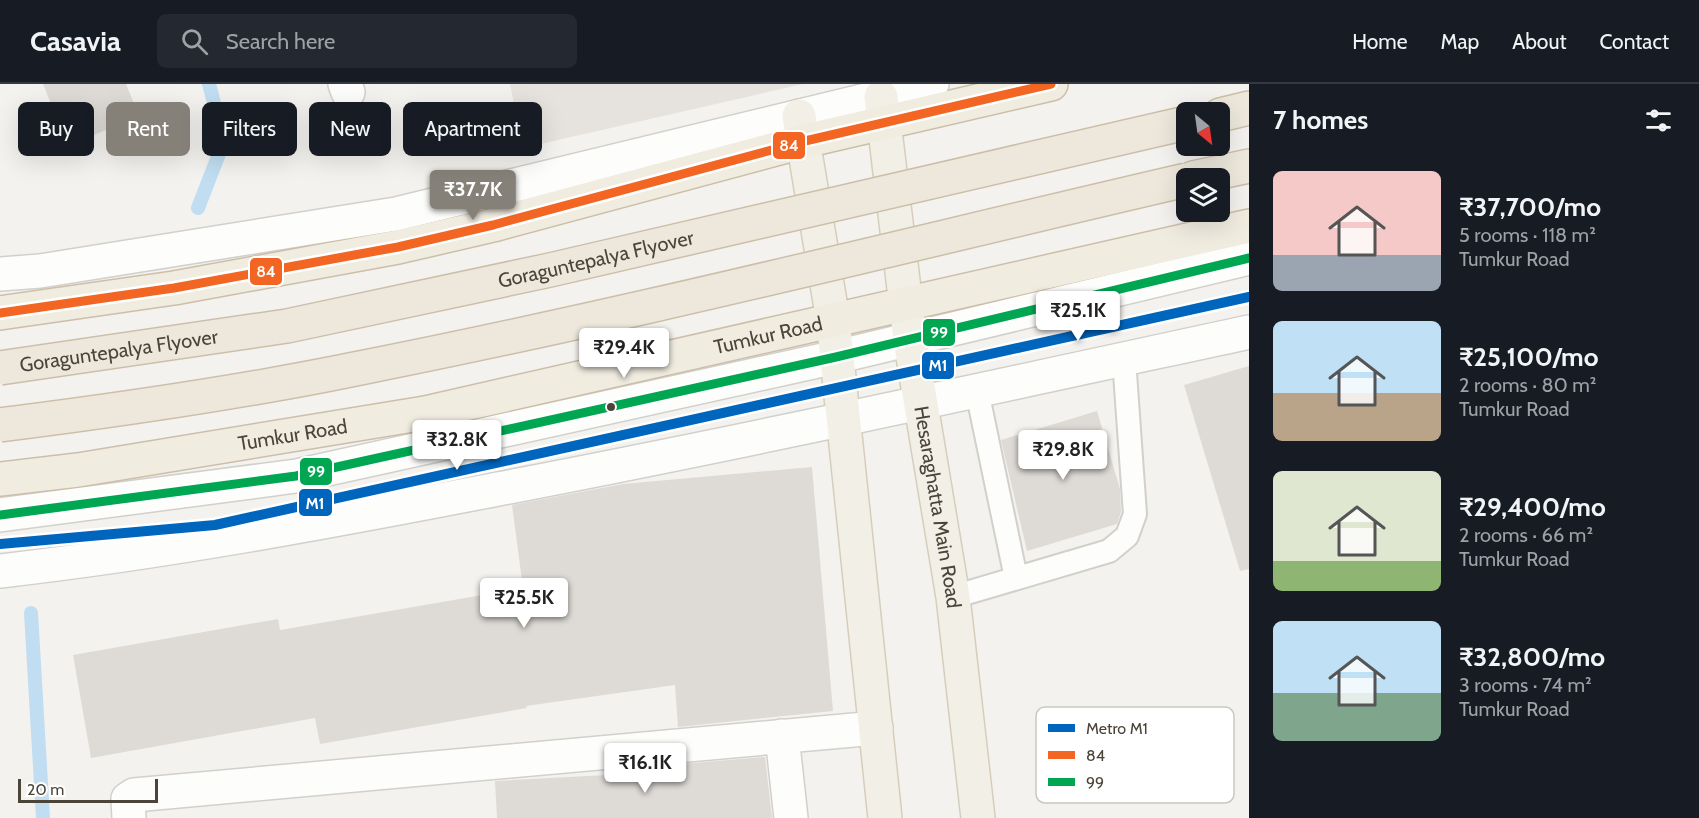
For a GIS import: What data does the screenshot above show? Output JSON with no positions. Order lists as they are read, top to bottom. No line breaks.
{"streets":{"highway":["Goraguntepalya Flyover","Tumkur Road"],"main road":["Hesaraghatta Main Road"]},"crossings":[["Tumkur Road","Hesaraghatta Main Road"]],"lines":["transit line 84","transit line 99","metro line M1"],"legend":["Metro M1","84","99"],"scale_bar":"20 m","north":"bottom right","page":{"header":"Casavia","search":"Search here","nav":["Home","Map","About","Contact"],"heading":"7 homes","chip":["Buy","Rent","Filters","New","Apartment"],"list":[{"name":"₹37,700/mo","note":"5 rooms · 118 m² · Tumkur Road"},{"name":"₹25,100/mo","note":"2 rooms · 80 m² · Tumkur Road"},{"name":"₹29,400/mo","note":"2 rooms · 66 m² · Tumkur Road"},{"name":"₹32,800/mo","note":"3 rooms · 74 m² · Tumkur Road"}],"price":["₹37.7K","₹25.1K","₹29.4K","₹32.8K","₹29.8K","₹25.5K","₹16.1K"],"scale":"20 m"}}
